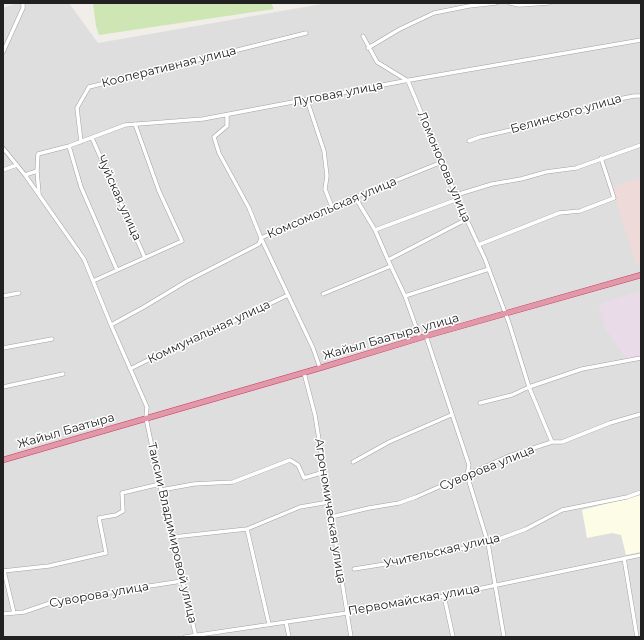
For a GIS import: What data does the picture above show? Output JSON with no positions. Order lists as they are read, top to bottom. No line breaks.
{"streets":{"highway":["Жайыл Баатыра улица","Жайыл Баатыра"],"street":["Кооперативная улица","Луговая улица","Белинского улица","Ломоносова улица","Чуйская улица","Комсомольская улица","Коммунальная улица","Суворова улица","Агрономическая улица","Таисии Владимировой улица","Учительская улица","Первомайская улица"]},"crossings":[["Кооперативная улица","Луговая улица"],["Луговая улица","Ломоносова улица"],["Луговая улица","Чуйская улица"],["Ломоносова улица","Комсомольская улица"],["Ломоносова улица","Жайыл Баатыра улица"],["Ломоносова улица","Суворова улица"],["Жайыл Баатыра улица","Жайыл Баатыра"],["Жайыл Баатыра улица","Агрономическая улица"],["Жайыл Баатыра улица","Таисии Владимировой улица"],["Жайыл Баатыра","Таисии Владимировой улица"],["Суворова улица","Агрономическая улица"],["Суворова улица","Таисии Владимировой улица"],["Агрономическая улица","Первомайская улица"],["Таисии Владимировой улица","Первомайская улица"]]}
